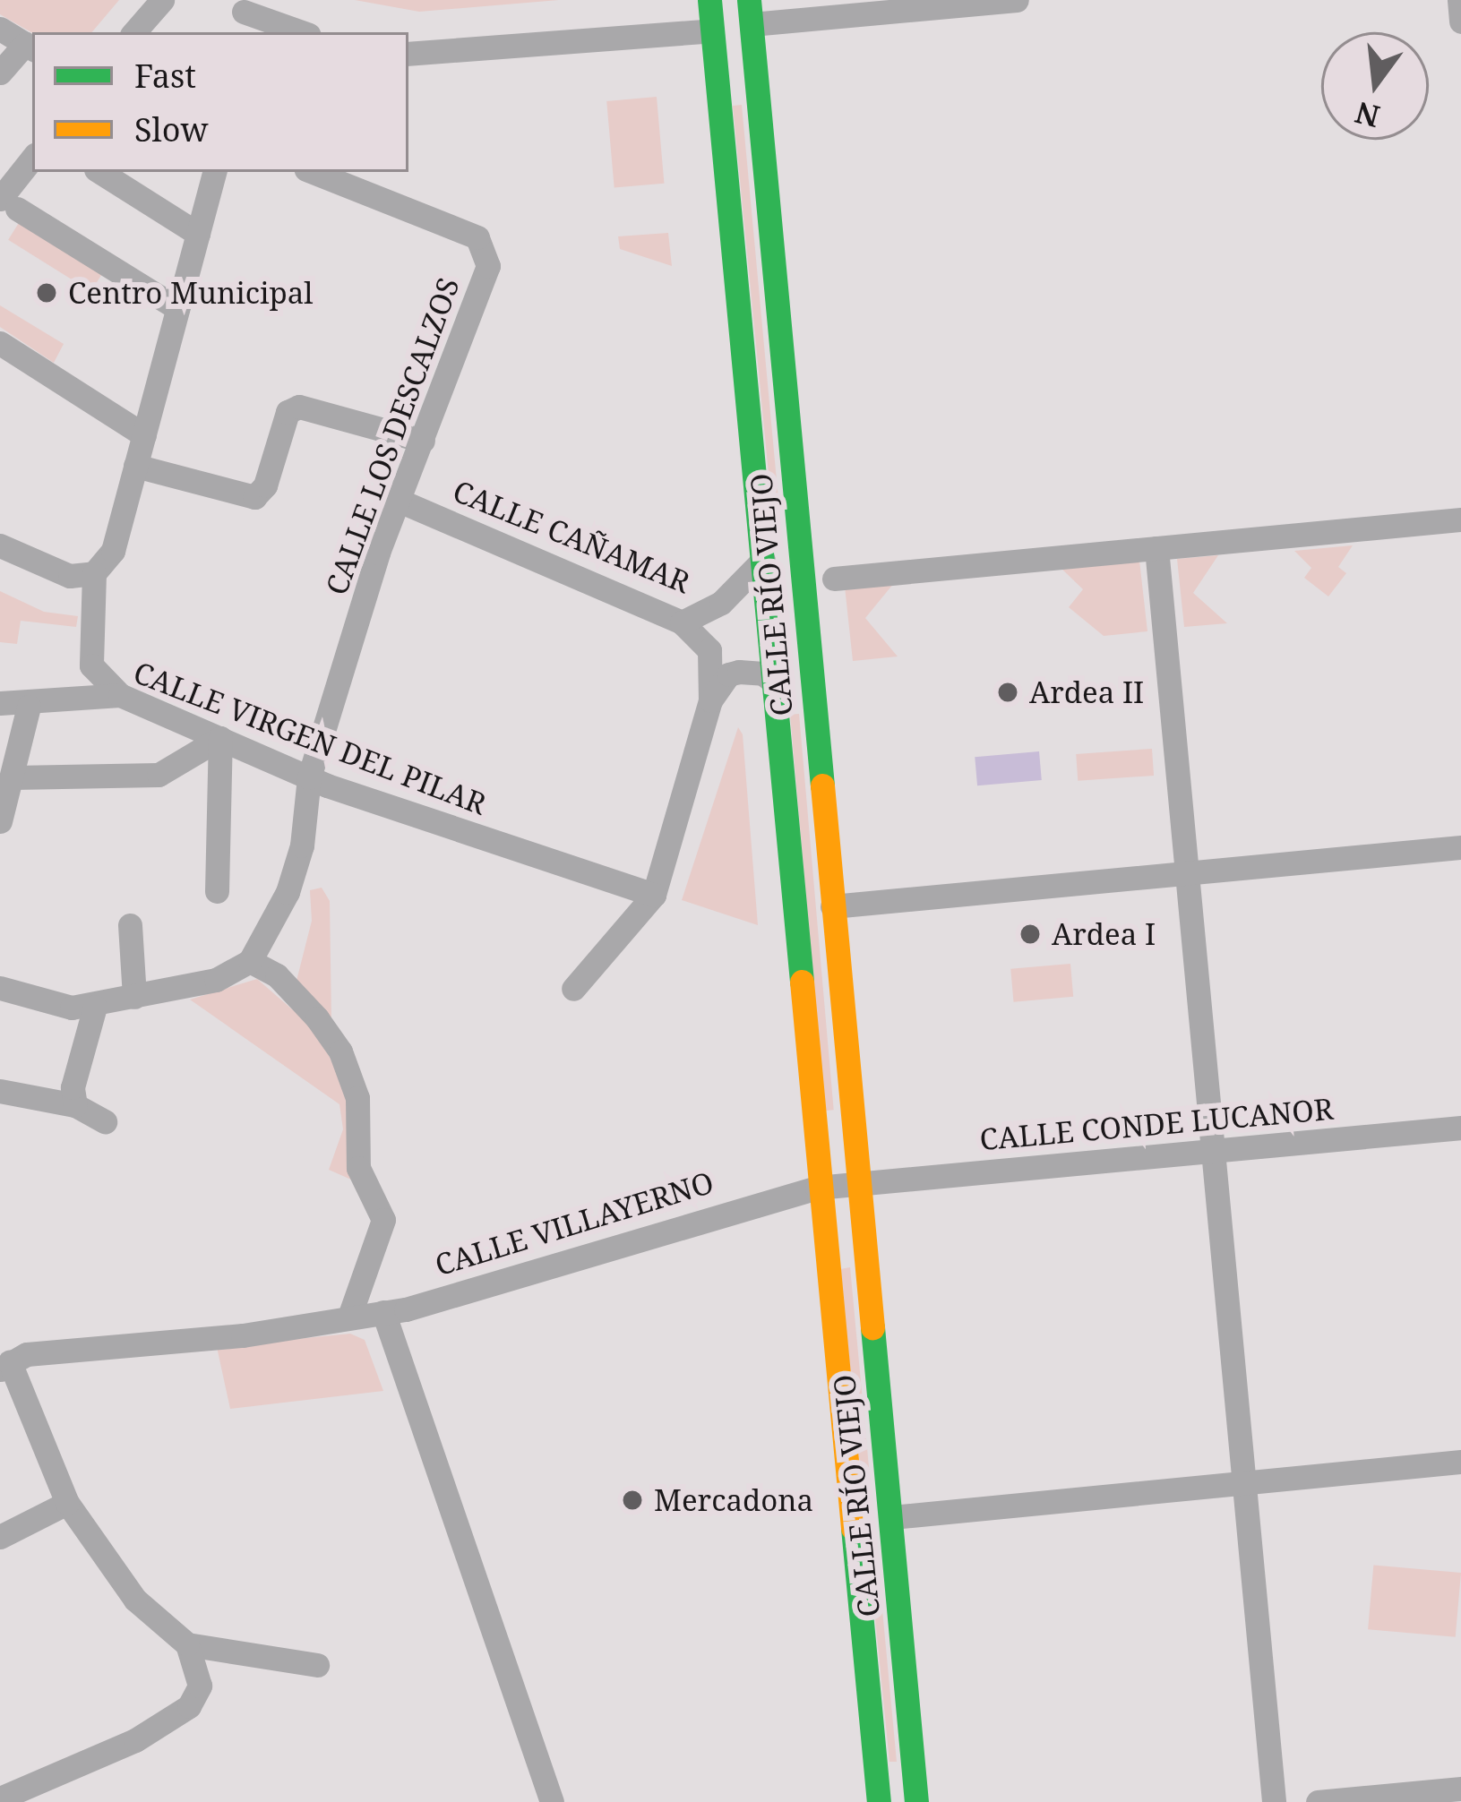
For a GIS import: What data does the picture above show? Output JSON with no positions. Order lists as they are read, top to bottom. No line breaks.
{"streets":{"main road":["CALLE RÍO VIEJO"],"street":["CALLE LOS DESCALZOS","CALLE CAÑAMAR","CALLE VIRGEN DEL PILAR","CALLE CONDE LUCANOR","CALLE VILLAYERNO"]},"crossings":[["CALLE LOS DESCALZOS","CALLE CAÑAMAR"],["CALLE LOS DESCALZOS","CALLE VIRGEN DEL PILAR"],["CALLE CAÑAMAR","CALLE RÍO VIEJO"],["CALLE RÍO VIEJO","CALLE CONDE LUCANOR"],["CALLE RÍO VIEJO","CALLE VILLAYERNO"]],"places":["Centro Municipal","Ardea II","Ardea I","Mercadona"],"legend":["Fast","Slow"],"north":"bottom"}
